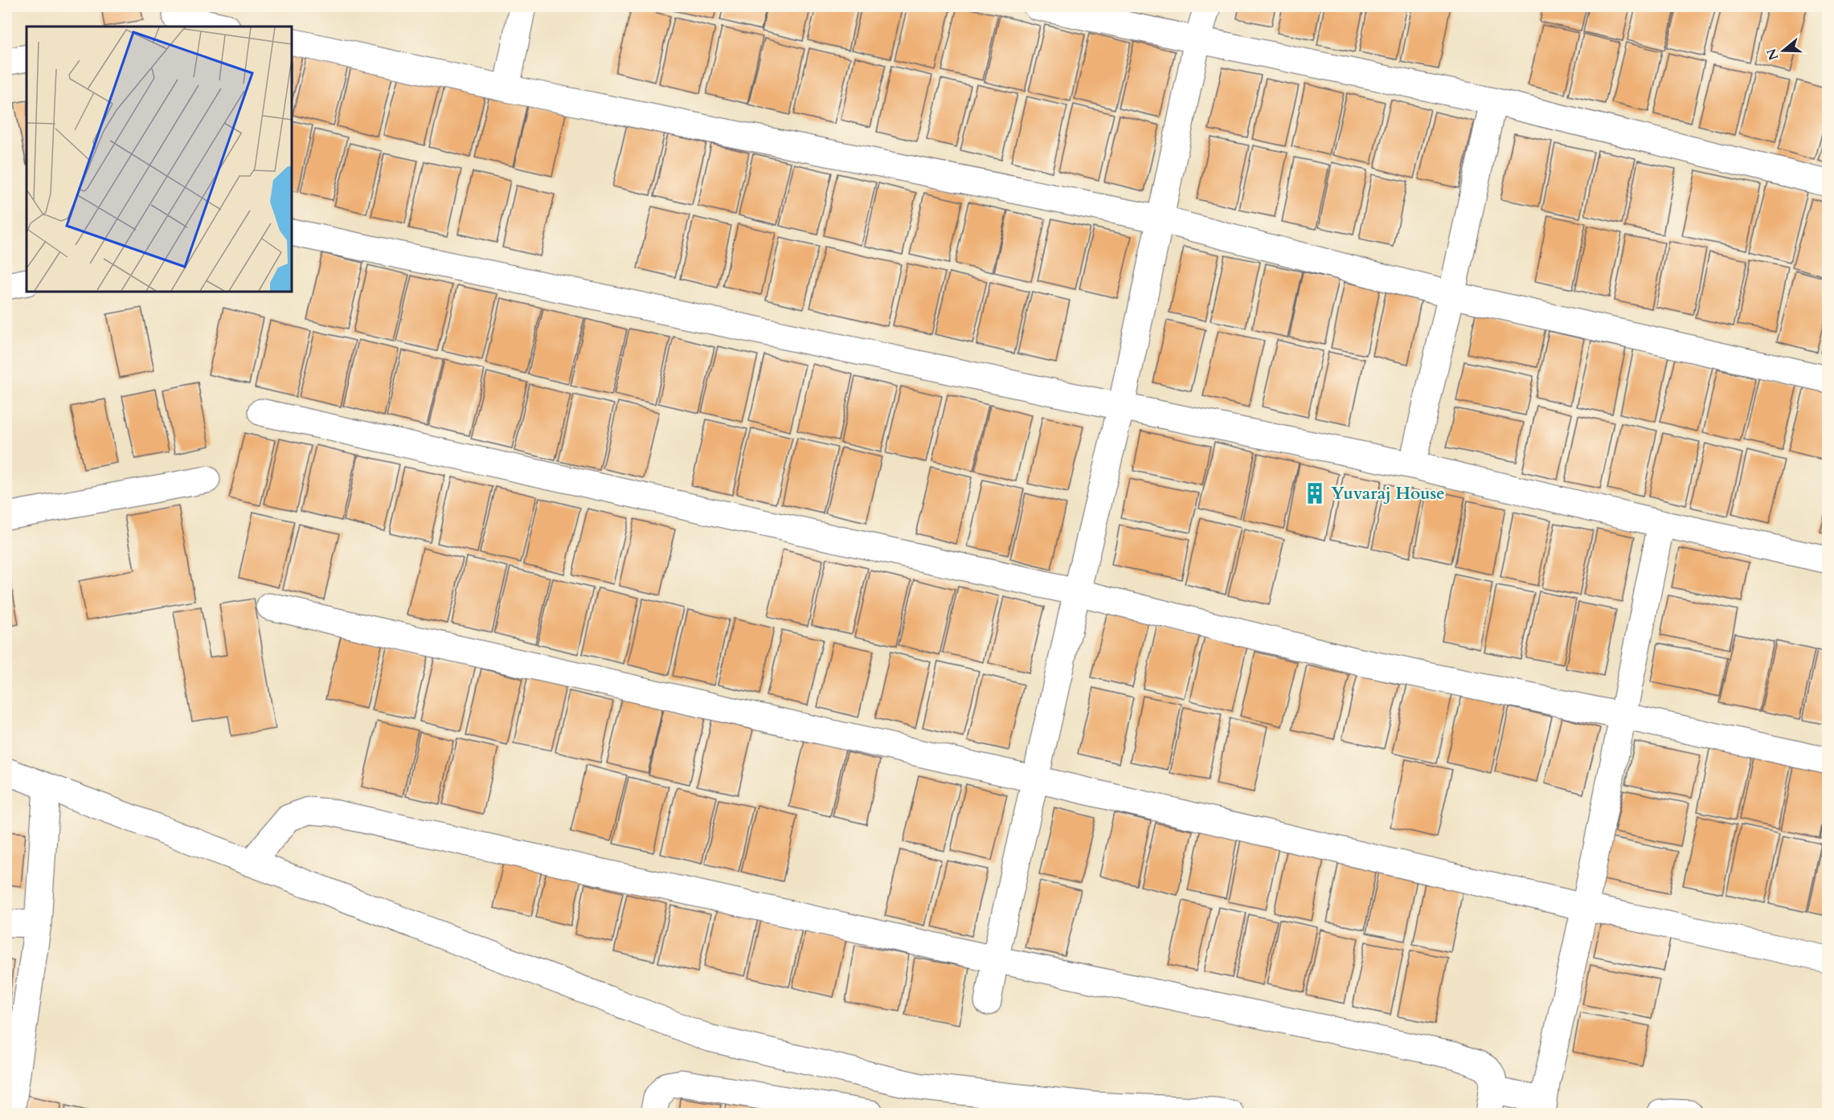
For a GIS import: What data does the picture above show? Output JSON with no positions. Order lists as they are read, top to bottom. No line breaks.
{"places":{"building":["Yuvaraj House"]},"north":"left"}
